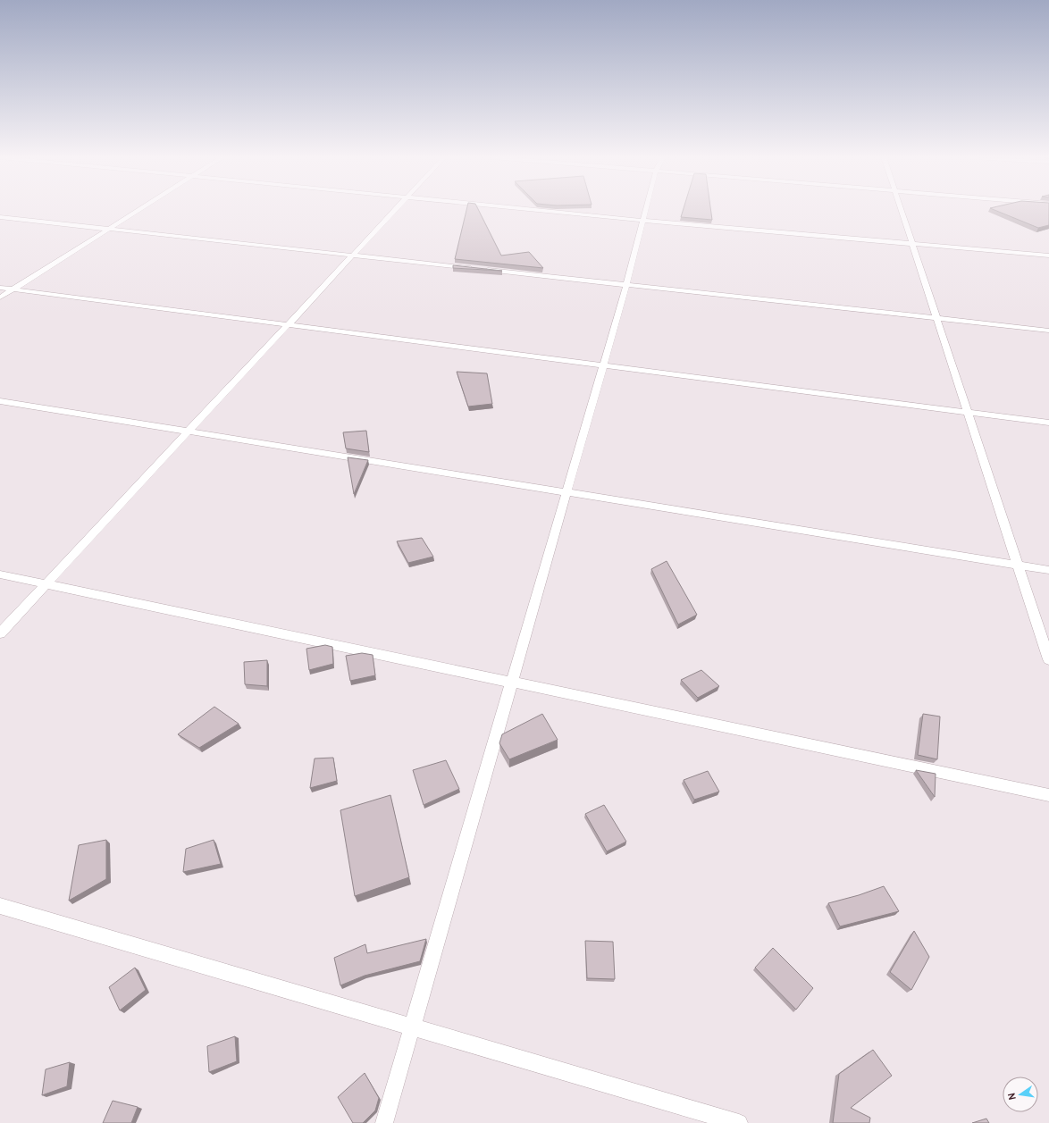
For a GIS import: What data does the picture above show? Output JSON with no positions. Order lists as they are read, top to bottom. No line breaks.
{"north":"left"}
